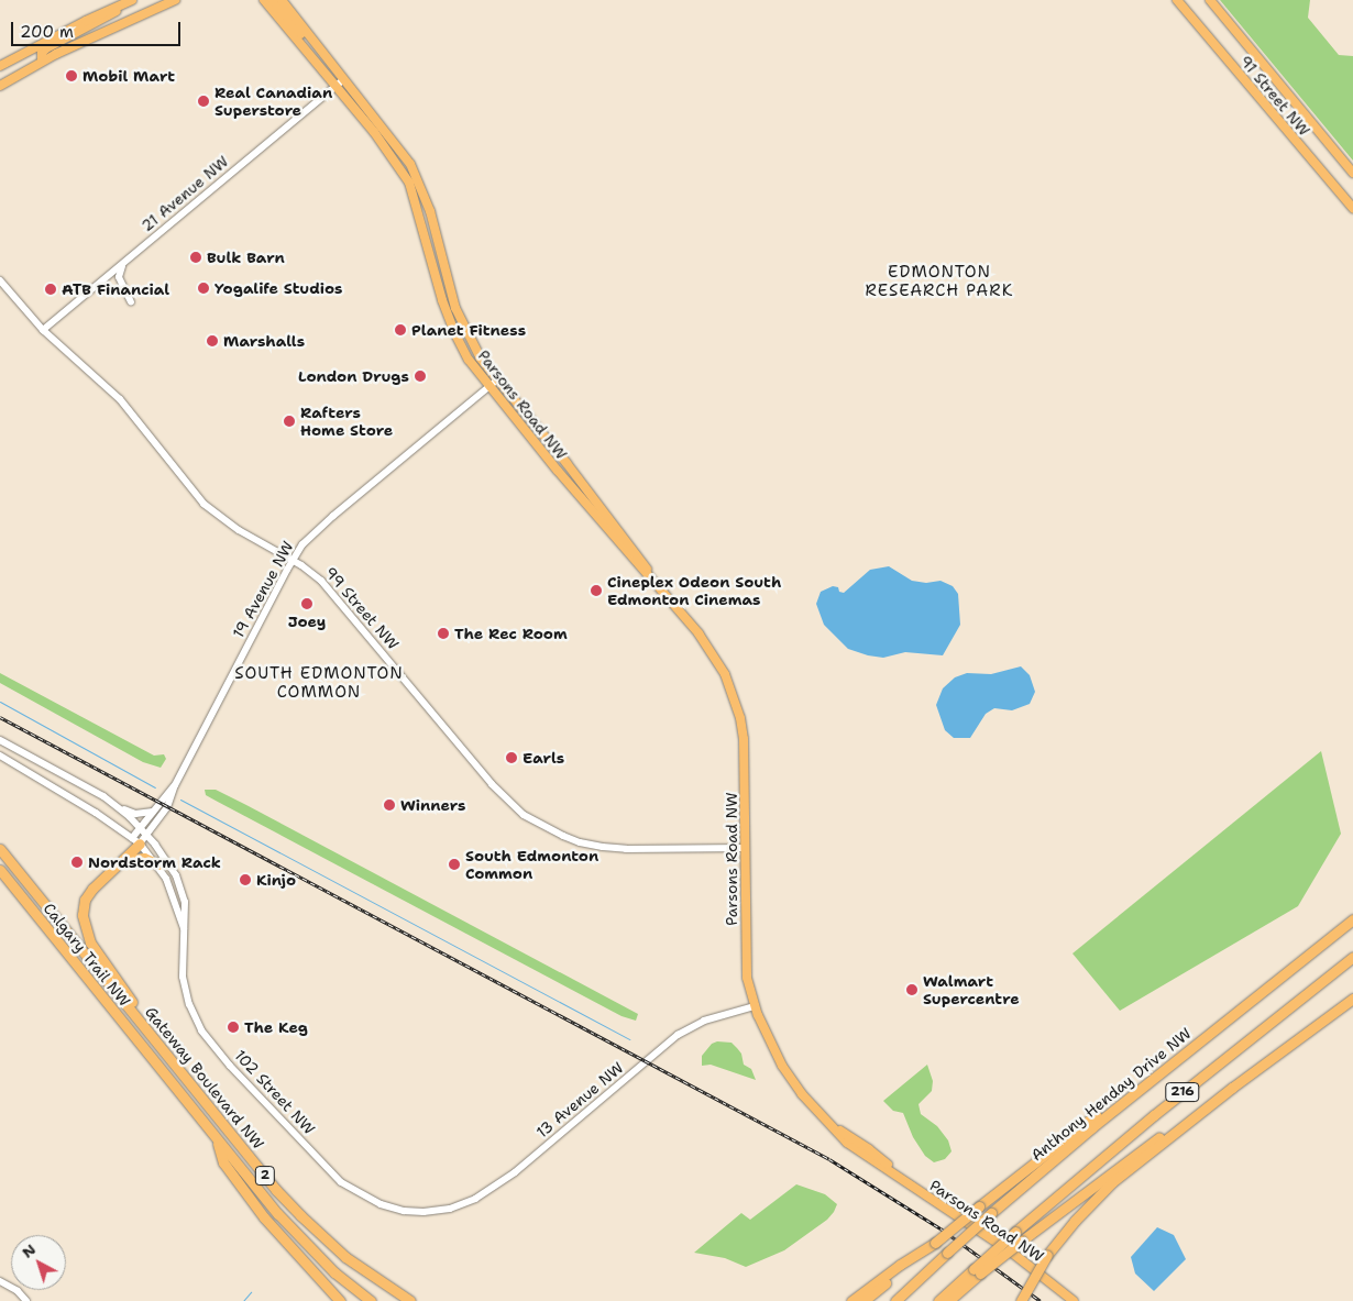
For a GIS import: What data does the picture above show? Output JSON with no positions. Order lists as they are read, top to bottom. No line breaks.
{"streets":{"highway":["Calgary Trail NW","Gateway Boulevard NW","216","Anthony Henday Drive NW","2"],"main road":["91 Street NW","Parsons Road NW"],"street":["21 Avenue NW","19 Avenue NW","99 Street NW","102 Street NW","13 Avenue NW"]},"crossings":[["21 Avenue NW","Parsons Road NW"],["21 Avenue NW","99 Street NW"],["Parsons Road NW","19 Avenue NW"],["Parsons Road NW","99 Street NW"],["Parsons Road NW","13 Avenue NW"],["19 Avenue NW","99 Street NW"],["19 Avenue NW","102 Street NW"],["102 Street NW","13 Avenue NW"]],"districts":["EDMONTON RESEARCH PARK","SOUTH EDMONTON COMMON"],"places":["Mobil Mart","Real Canadian Superstore","Bulk Barn","Yogalife Studios","ATB Financial","Planet Fitness","Marshalls","London Drugs","Rafters Home Store","Cineplex Odeon South Edmonton Cinemas","Joey","The Rec Room","Earls","Winners","Nordstorm Rack","South Edmonton Common","Kinjo","Walmart Supercentre","The Keg"],"scale_bar":"200 m","north":"top left"}
